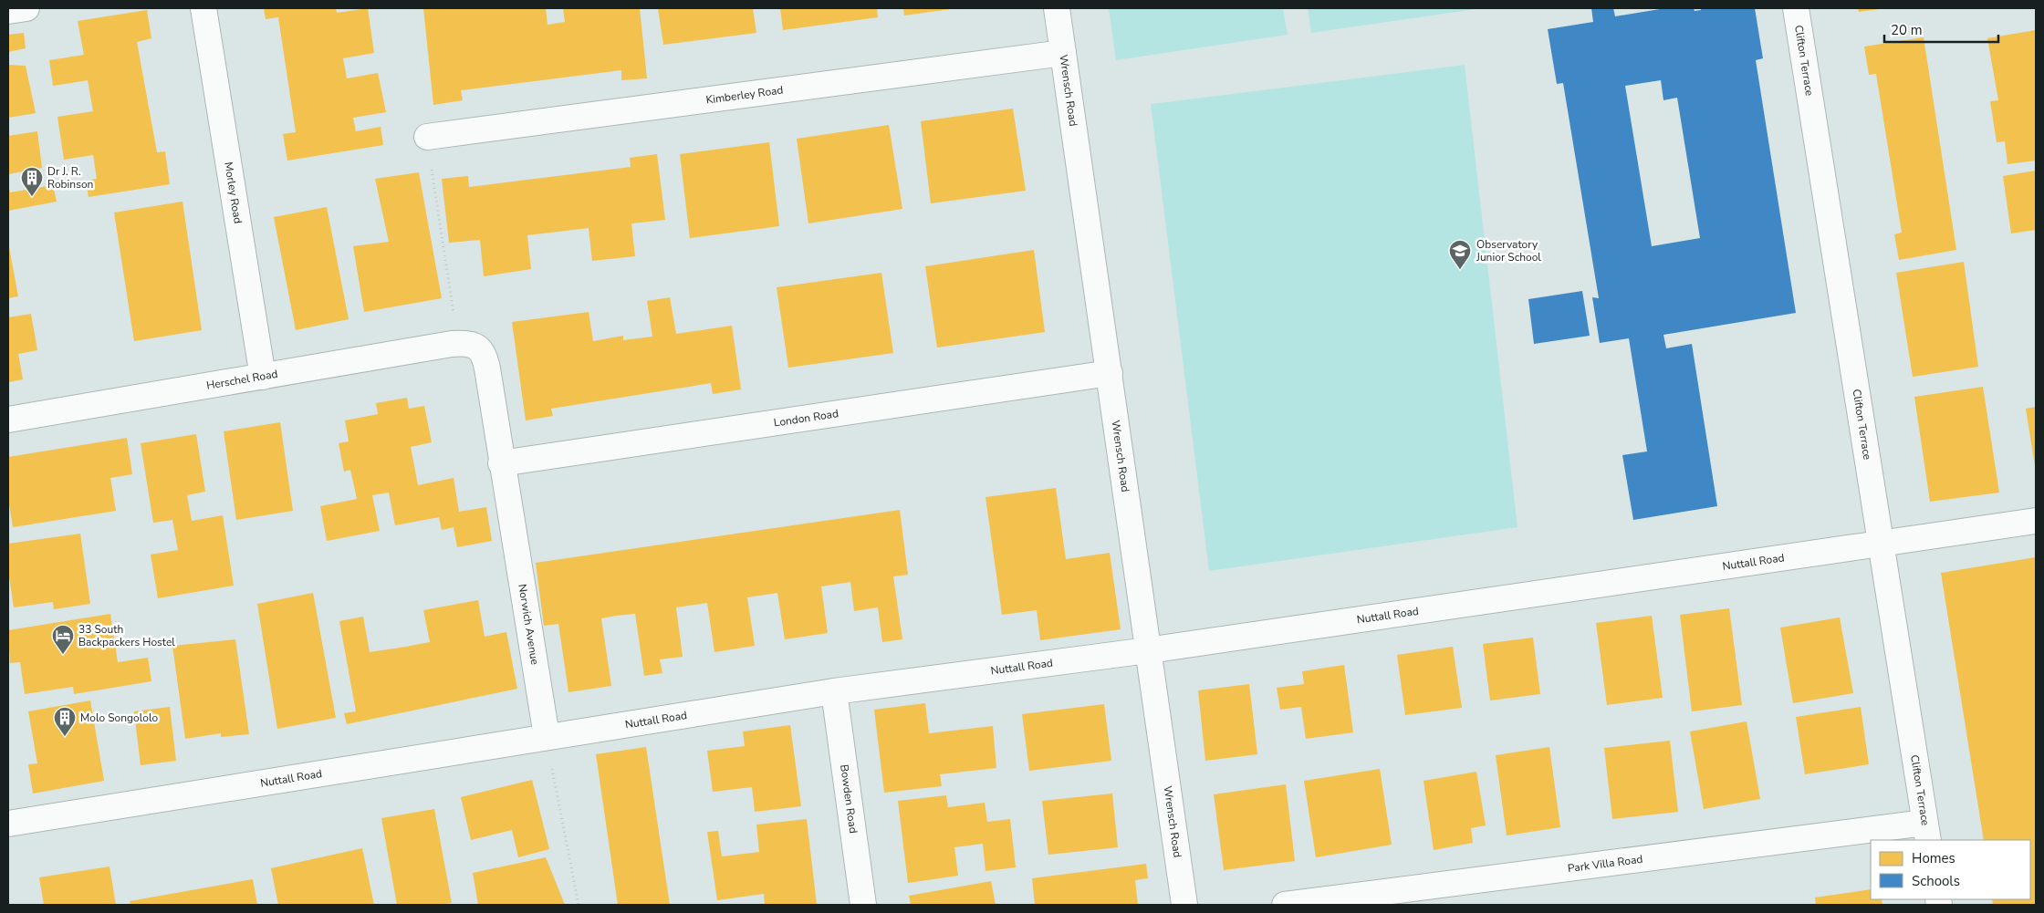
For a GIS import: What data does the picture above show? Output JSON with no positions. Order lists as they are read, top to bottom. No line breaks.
{"streets":{"street":["Clifton Terrace","Wrensch Road","Kimberley Road","Morley Road","Herschel Road","London Road","Nuttall Road","Norwich Avenue","Bowden Road","Park Villa Road"]},"crossings":[["Clifton Terrace","Nuttall Road"],["Clifton Terrace","Park Villa Road"],["Wrensch Road","Kimberley Road"],["Wrensch Road","London Road"],["Wrensch Road","Nuttall Road"],["Morley Road","Herschel Road"],["Herschel Road","Norwich Avenue"],["London Road","Norwich Avenue"],["Nuttall Road","Norwich Avenue"],["Nuttall Road","Bowden Road"]],"places":{"building":["Dr J. R. Robinson","Molo Songololo"],"school or university":["Observatory Junior School"],"hotel":["33 South Backpackers Hostel"]},"legend":["Homes","Schools"],"scale_bar":"20 m"}
